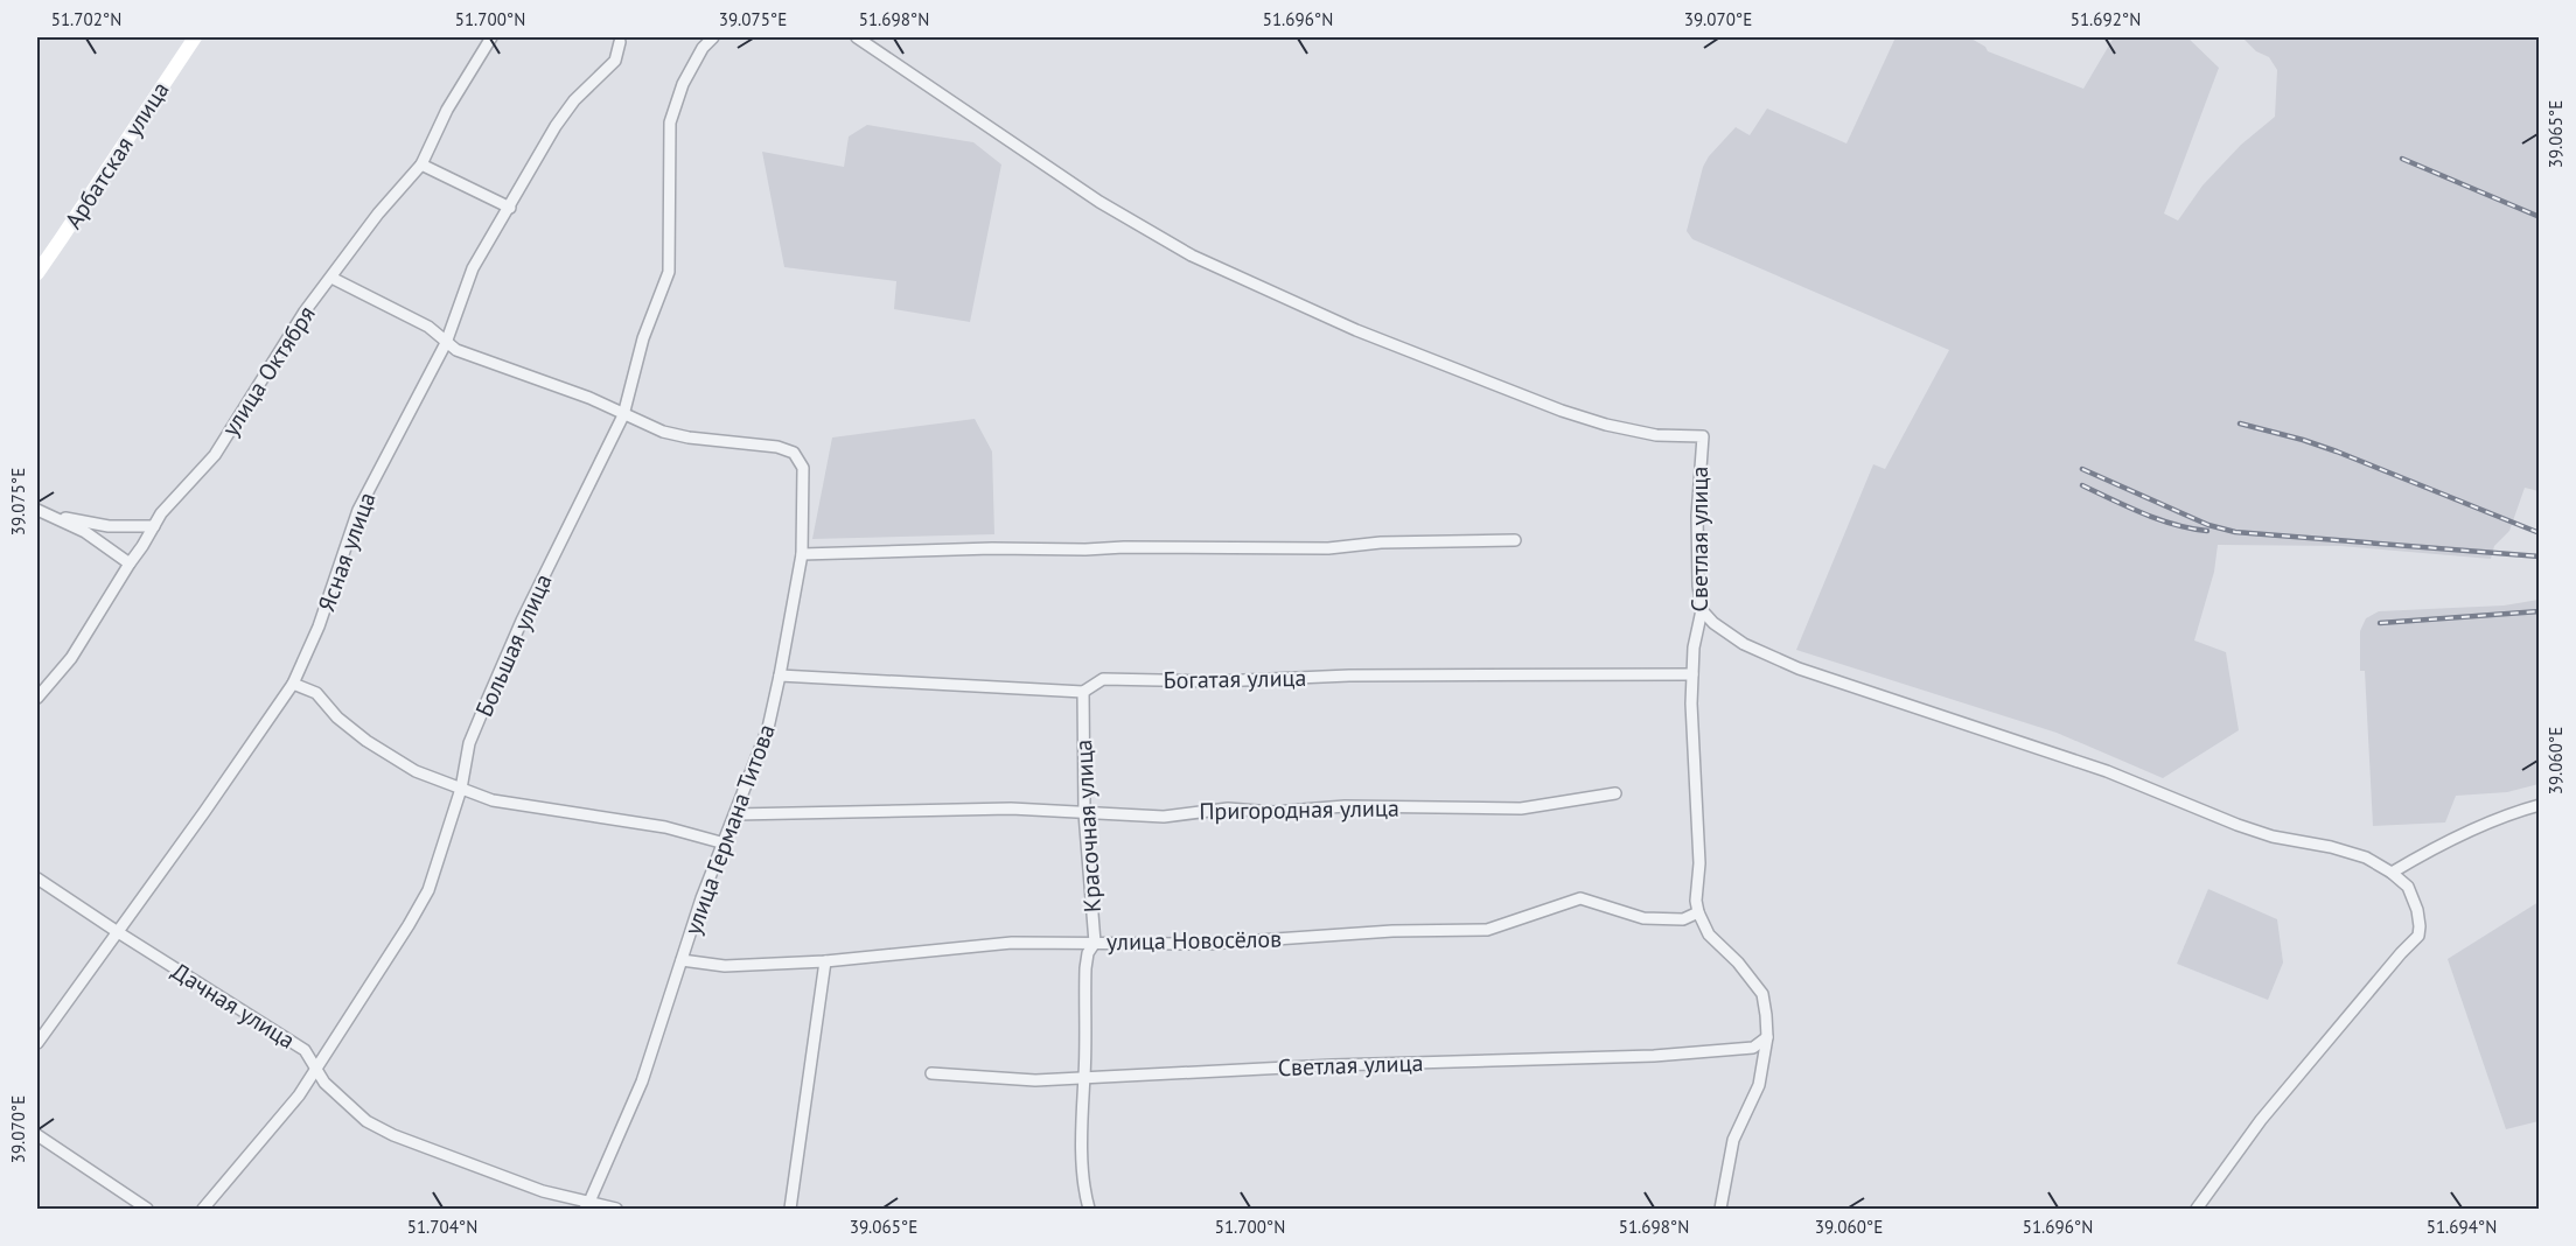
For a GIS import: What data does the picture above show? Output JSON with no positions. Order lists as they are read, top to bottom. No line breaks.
{"streets":{"main road":["Арбатская улица"],"street":["улица Октября","Светлая улица","Ясная улица","Большая улица","Богатая улица","Пригородная улица","Красочная улица","улица Германа Титова","улица Новосёлов","Дачная улица"]},"crossings":[["Светлая улица","Богатая улица"],["Светлая улица","Красочная улица"],["Светлая улица","улица Новосёлов"],["Ясная улица","Дачная улица"],["Большая улица","улица Германа Титова"],["Большая улица","Дачная улица"],["Богатая улица","Красочная улица"],["Богатая улица","улица Германа Титова"],["Пригородная улица","Красочная улица"],["Пригородная улица","улица Германа Титова"],["Красочная улица","улица Новосёлов"],["улица Германа Титова","улица Новосёлов"],["улица Германа Титова","Дачная улица"]],"coordinates":["51.702°N","51.700°N","39.075°E","51.698°N","51.696°N","39.070°E","51.692°N","39.065°E","39.060°E","51.704°N","51.694°N"]}
